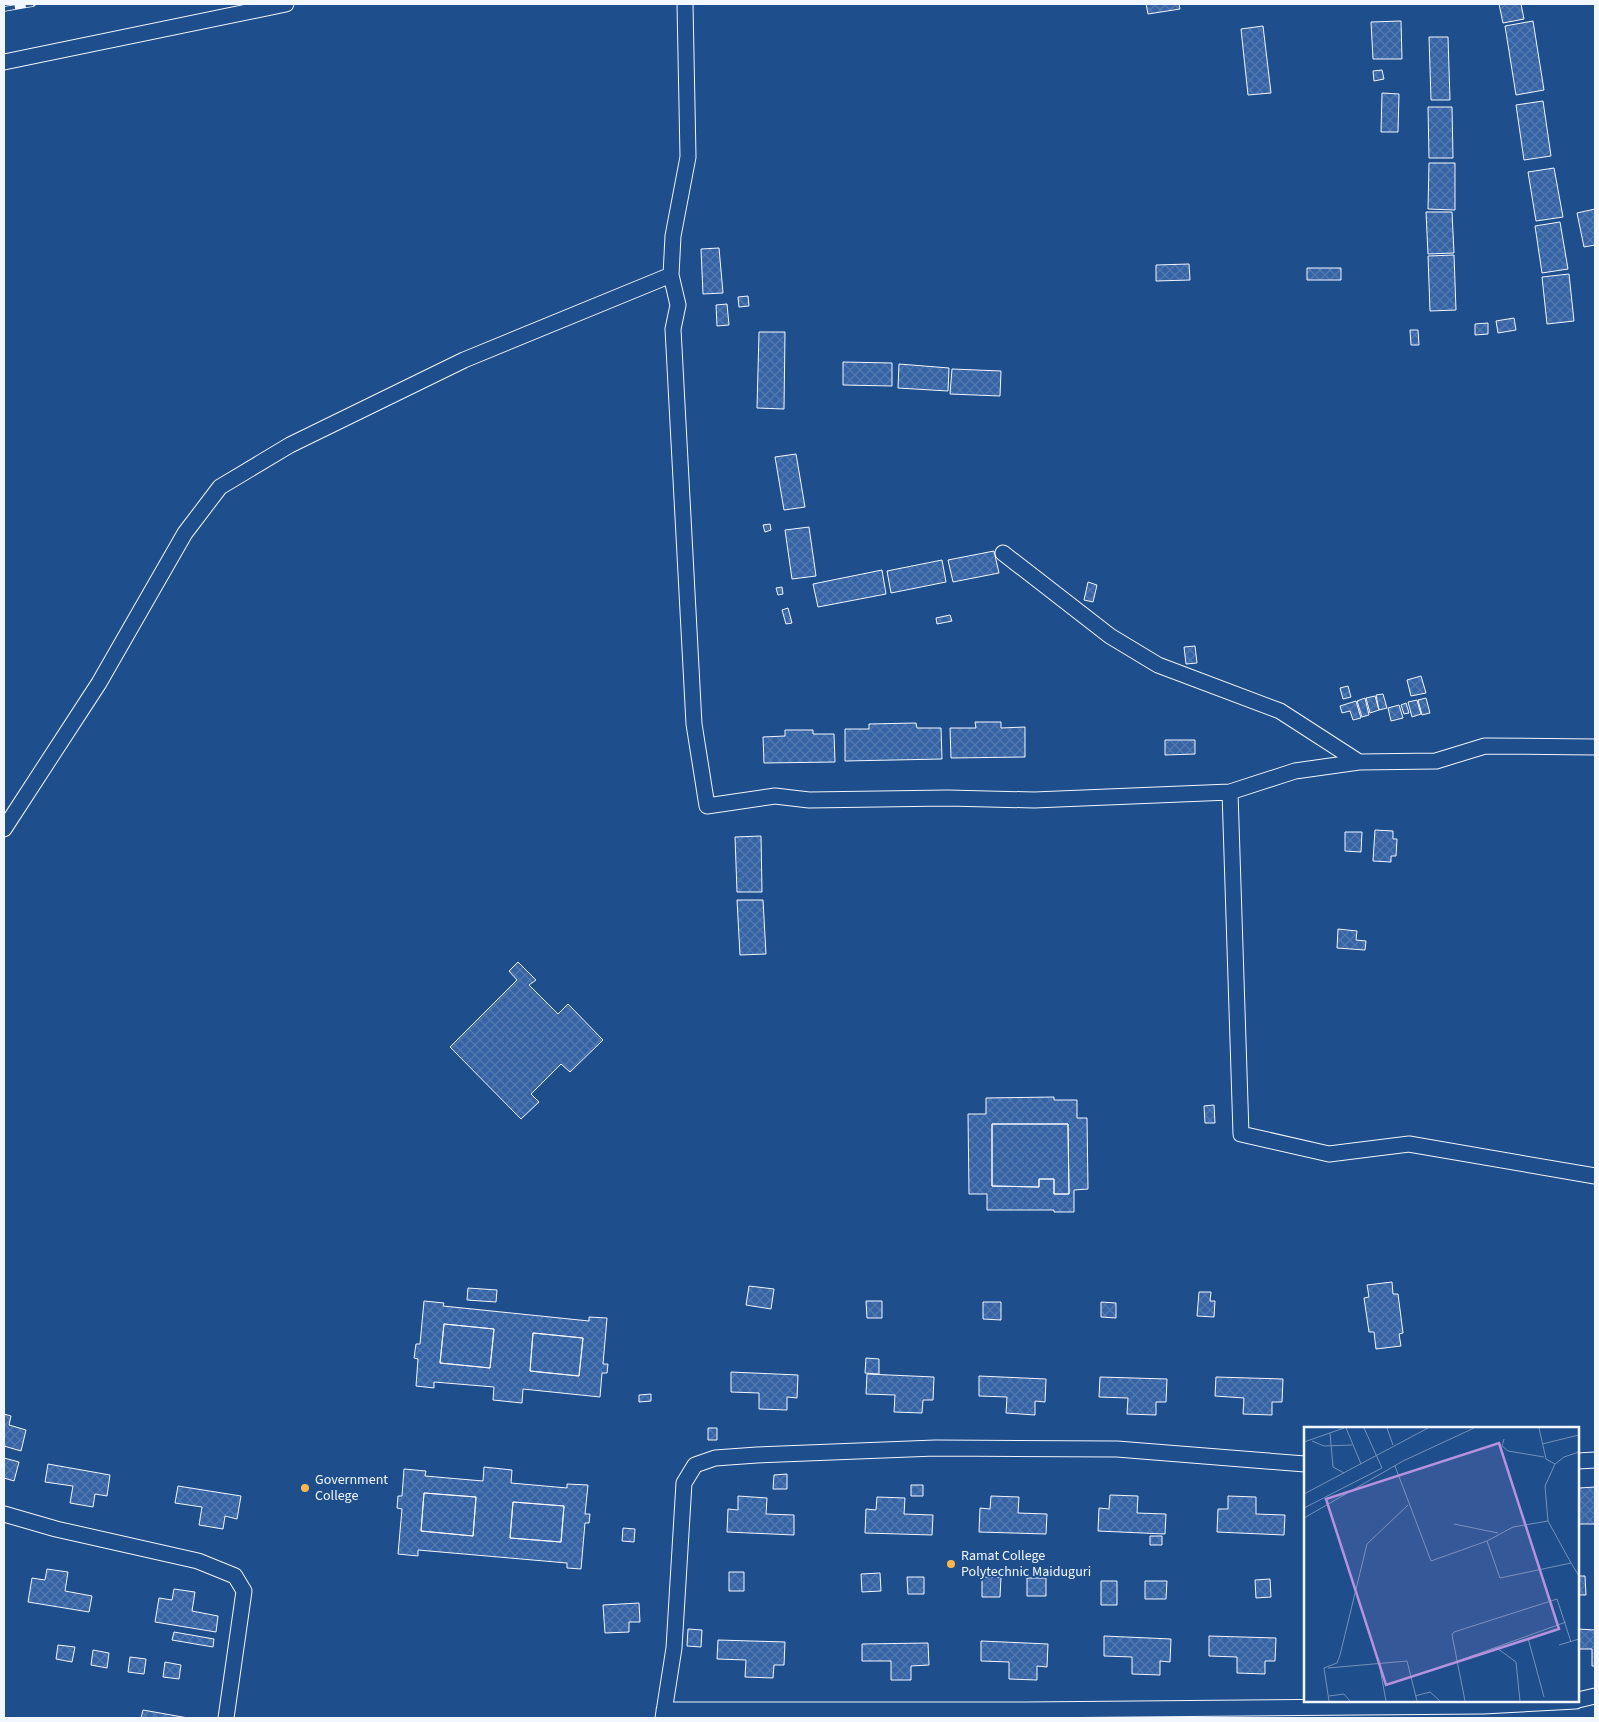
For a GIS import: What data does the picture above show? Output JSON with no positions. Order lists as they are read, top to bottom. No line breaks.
{"places":["Government College","Ramat College Polytechnic Maiduguri"]}
